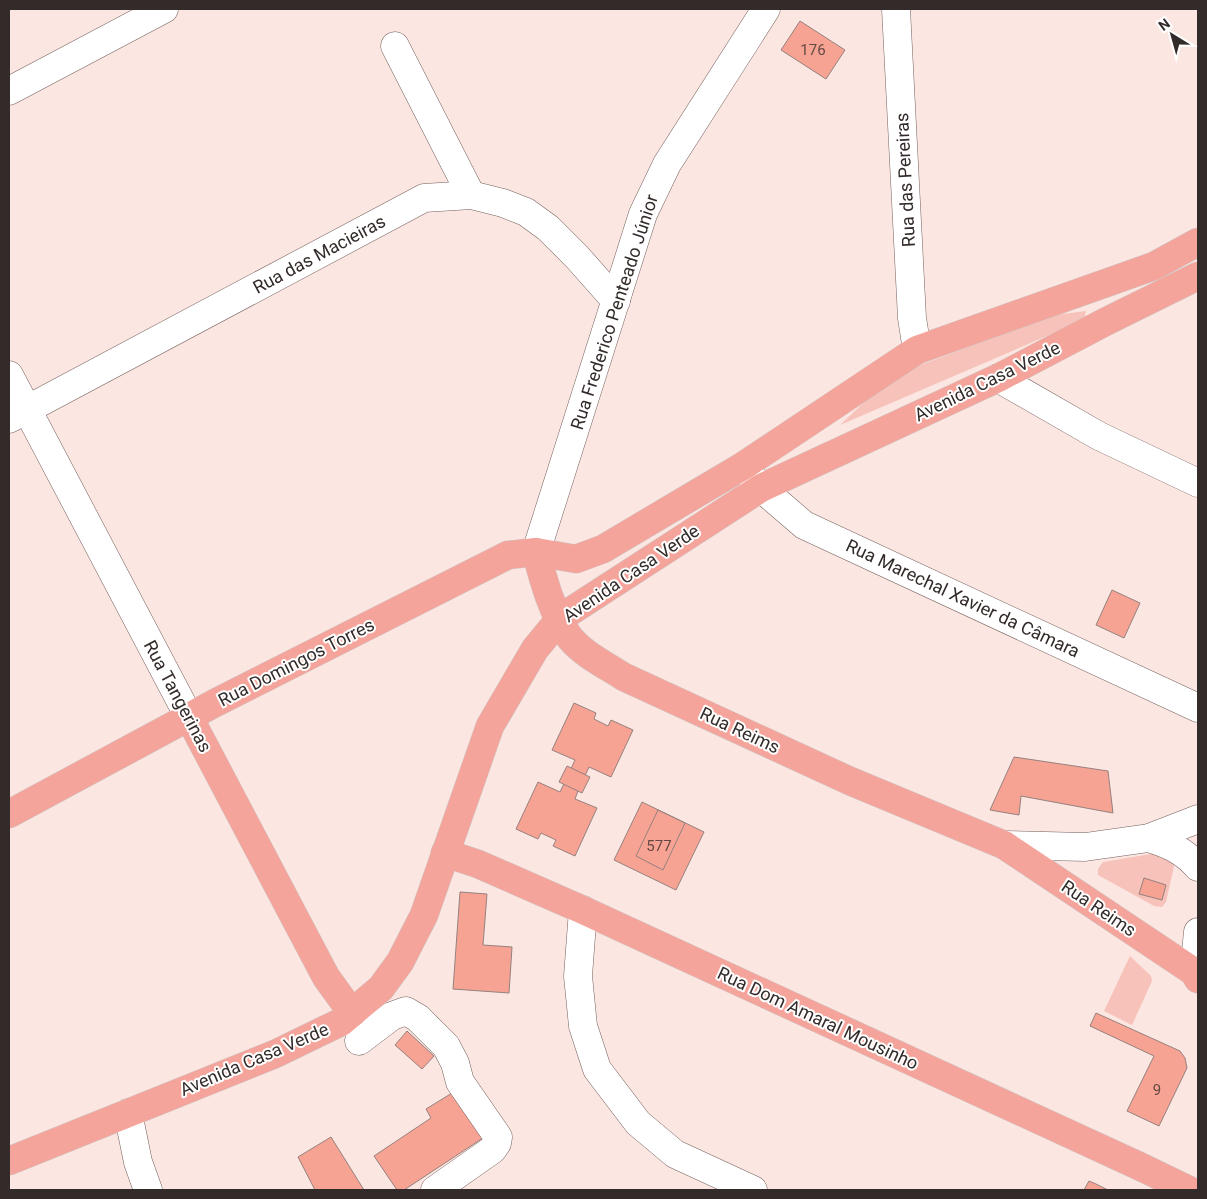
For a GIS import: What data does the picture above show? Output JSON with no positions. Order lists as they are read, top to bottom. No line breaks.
{"streets":{"main road":["Avenida Casa Verde","Rua Domingos Torres","Rua Tangerinas","Rua Reims","Rua Dom Amaral Mousinho"],"street":["Rua das Pereiras","Rua das Macieiras","Rua Frederico Penteado Júnior","Rua Marechal Xavier da Câmara"]},"crossings":[["Rua das Pereiras","Avenida Casa Verde"],["Rua das Macieiras","Rua Frederico Penteado Júnior"],["Rua das Macieiras","Rua Tangerinas"],["Rua Frederico Penteado Júnior","Avenida Casa Verde"],["Rua Frederico Penteado Júnior","Rua Domingos Torres"],["Rua Frederico Penteado Júnior","Rua Reims"],["Avenida Casa Verde","Rua Marechal Xavier da Câmara"],["Avenida Casa Verde","Rua Domingos Torres"],["Avenida Casa Verde","Rua Tangerinas"],["Avenida Casa Verde","Rua Reims"],["Avenida Casa Verde","Rua Dom Amaral Mousinho"],["Rua Domingos Torres","Rua Tangerinas"],["Rua Domingos Torres","Rua Reims"]],"house_numbers":["176","577","9"],"north":"top left"}
